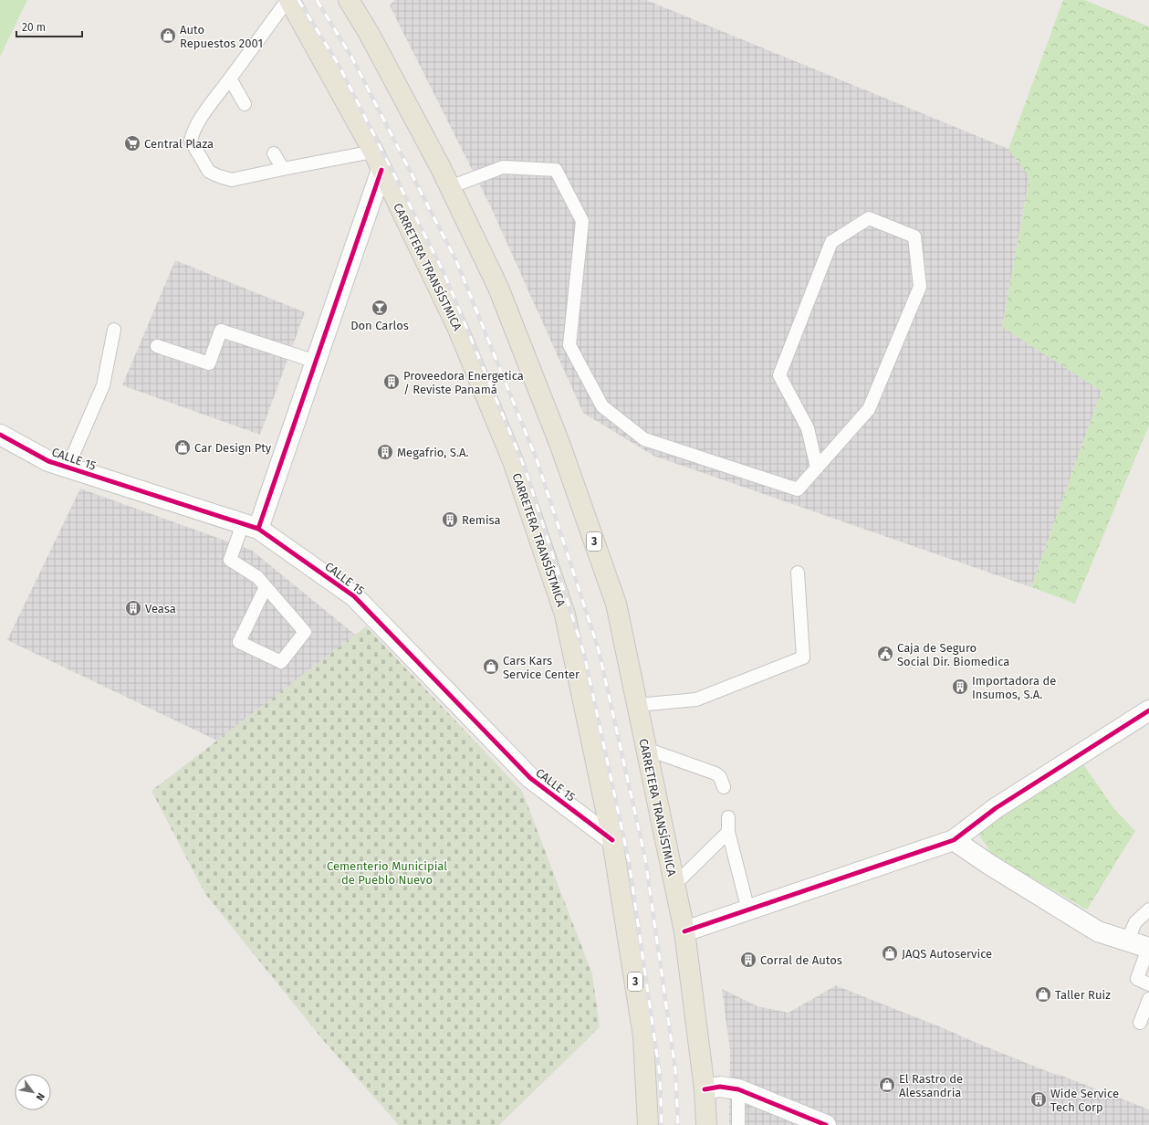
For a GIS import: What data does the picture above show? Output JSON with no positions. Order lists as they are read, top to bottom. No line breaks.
{"streets":{"main road":["CARRETERA TRANSÍSTMICA","3"],"street":["CALLE 15"]},"crossings":[["CARRETERA TRANSÍSTMICA","CALLE 15"]],"parks":["Cementerio Municipial de Pueblo Nuevo"],"places":{"shop":["Auto Repuestos 2001","Car Design Pty","Cars Kars Service Center","JAQS Autoservice","Taller Ruiz","El Rastro de Alessandria"],"supermarket":["Central Plaza"],"bar":["Don Carlos"],"building":["Proveedora Energetica / Reviste Panamá","Megafrio, S.A.","Remisa","Veasa","Importadora de Insumos, S.A.","Corral de Autos","Wide Service Tech Corp"],"public building":["Caja de Seguro Social Dir. Biomedica"]},"scale_bar":"20 m","north":"bottom right"}
